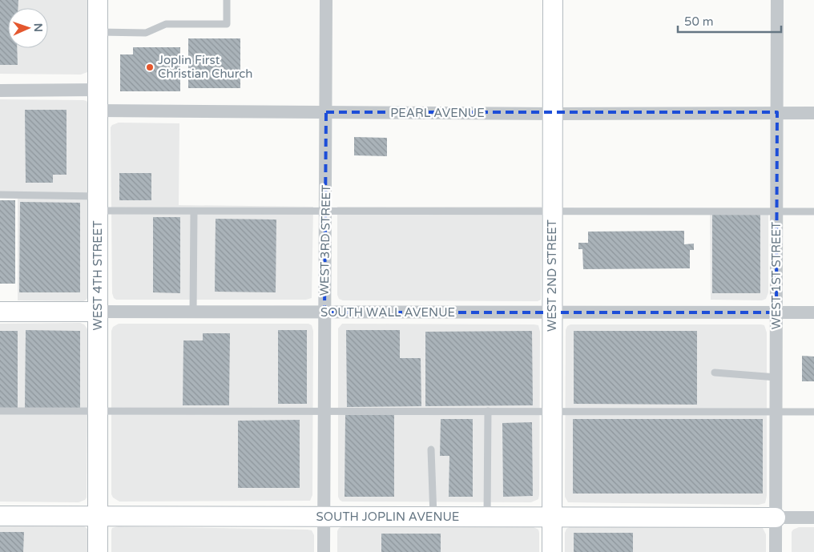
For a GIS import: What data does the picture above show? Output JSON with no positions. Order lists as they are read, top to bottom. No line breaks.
{"streets":{"street":["PEARL AVENUE","WEST 3RD STREET","WEST 4TH STREET","WEST 2ND STREET","WEST 1ST STREET","SOUTH WALL AVENUE","SOUTH JOPLIN AVENUE"]},"crossings":[["PEARL AVENUE","WEST 3RD STREET"],["PEARL AVENUE","WEST 4TH STREET"],["PEARL AVENUE","WEST 2ND STREET"],["PEARL AVENUE","WEST 1ST STREET"],["WEST 3RD STREET","SOUTH WALL AVENUE"],["WEST 3RD STREET","SOUTH JOPLIN AVENUE"],["WEST 4TH STREET","SOUTH WALL AVENUE"],["WEST 4TH STREET","SOUTH JOPLIN AVENUE"],["WEST 2ND STREET","SOUTH WALL AVENUE"],["WEST 2ND STREET","SOUTH JOPLIN AVENUE"],["WEST 1ST STREET","SOUTH WALL AVENUE"],["WEST 1ST STREET","SOUTH JOPLIN AVENUE"]],"places":["Joplin First Christian Church"],"scale_bar":"50 m","north":"right"}
